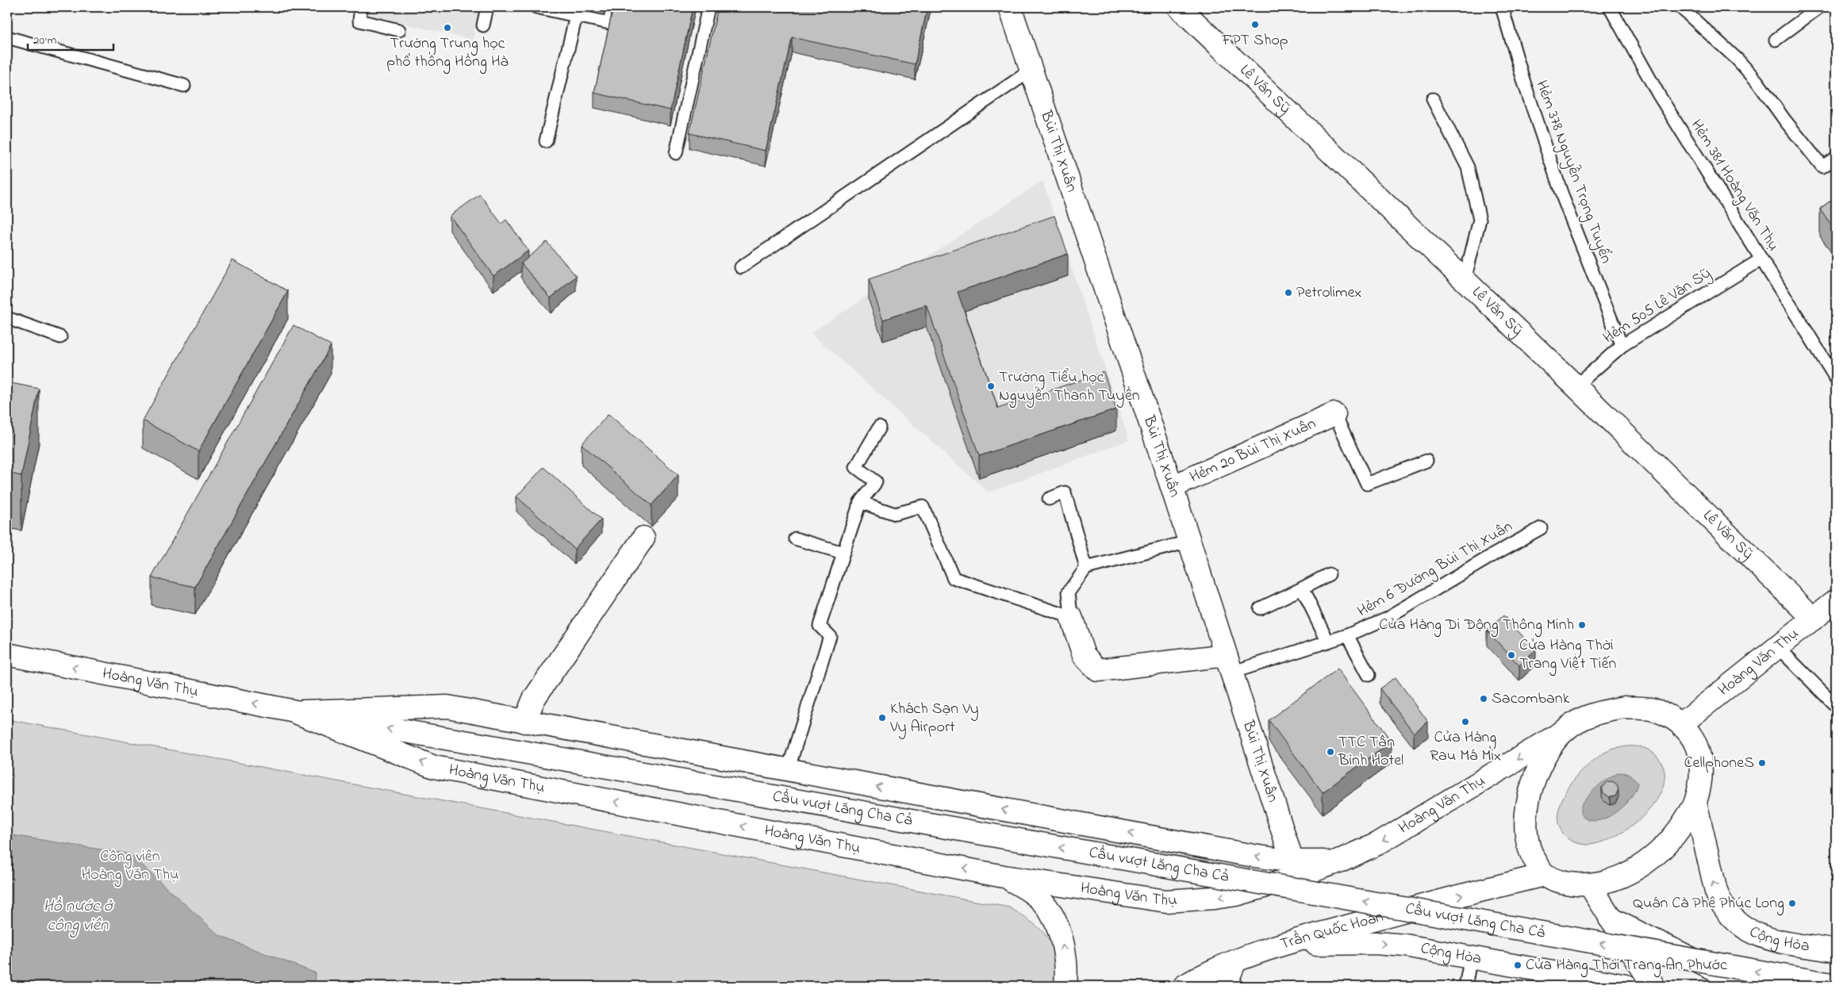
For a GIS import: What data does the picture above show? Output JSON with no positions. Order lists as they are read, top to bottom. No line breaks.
{"streets":{"main road":["Lê Văn Sỹ","Bùi Thị Xuân","Hẻm 20 Bùi Thị Xuân","Hoàng Văn Thụ","Cầu vượt Lăng Cha Cả","Trần Quốc Hoàn","Cộng Hòa"],"lane":["Hẻm 378 Nguyễn Trọng Tuyển","Hẻm 381 Hoàng Văn Thụ","Hẻm 505 Lê Văn Sỹ","Hẻm 6 Đường Bùi Thị Xuân"]},"crossings":[["Lê Văn Sỹ","Hẻm 505 Lê Văn Sỹ"],["Lê Văn Sỹ","Hoàng Văn Thụ"],["Bùi Thị Xuân","Hẻm 20 Bùi Thị Xuân"],["Bùi Thị Xuân","Hẻm 6 Đường Bùi Thị Xuân"],["Bùi Thị Xuân","Hoàng Văn Thụ"],["Hẻm 378 Nguyễn Trọng Tuyển","Hẻm 505 Lê Văn Sỹ"],["Hẻm 381 Hoàng Văn Thụ","Hẻm 505 Lê Văn Sỹ"],["Hoàng Văn Thụ","Cầu vượt Lăng Cha Cả"],["Trần Quốc Hoàn","Cộng Hòa"]],"one_way":["Hoàng Văn Thụ","Cầu vượt Lăng Cha Cả","Trần Quốc Hoàn"],"water":["Hồ nước ở công viên"],"parks":["Công viên Hoàng Văn Thụ"],"places":["FPT Shop","Trường Trung học phổ thông Hồng Hà","Petrolimex","Trường Tiểu học Nguyễn Thanh Tuyền","Cửa Hàng Di Động Thông Minh","Cửa Hàng Thời Trang Việt Tiến","Sacombank","Khách Sạn Vy Vy Airport","Cửa Hàng Rau Má Mix","TTC Tân Bình Hotel","CellphoneS","Quán Cà Phê Phúc Long","Cửa Hàng Thời Trang An Phước"],"scale_bar":"20 m"}
